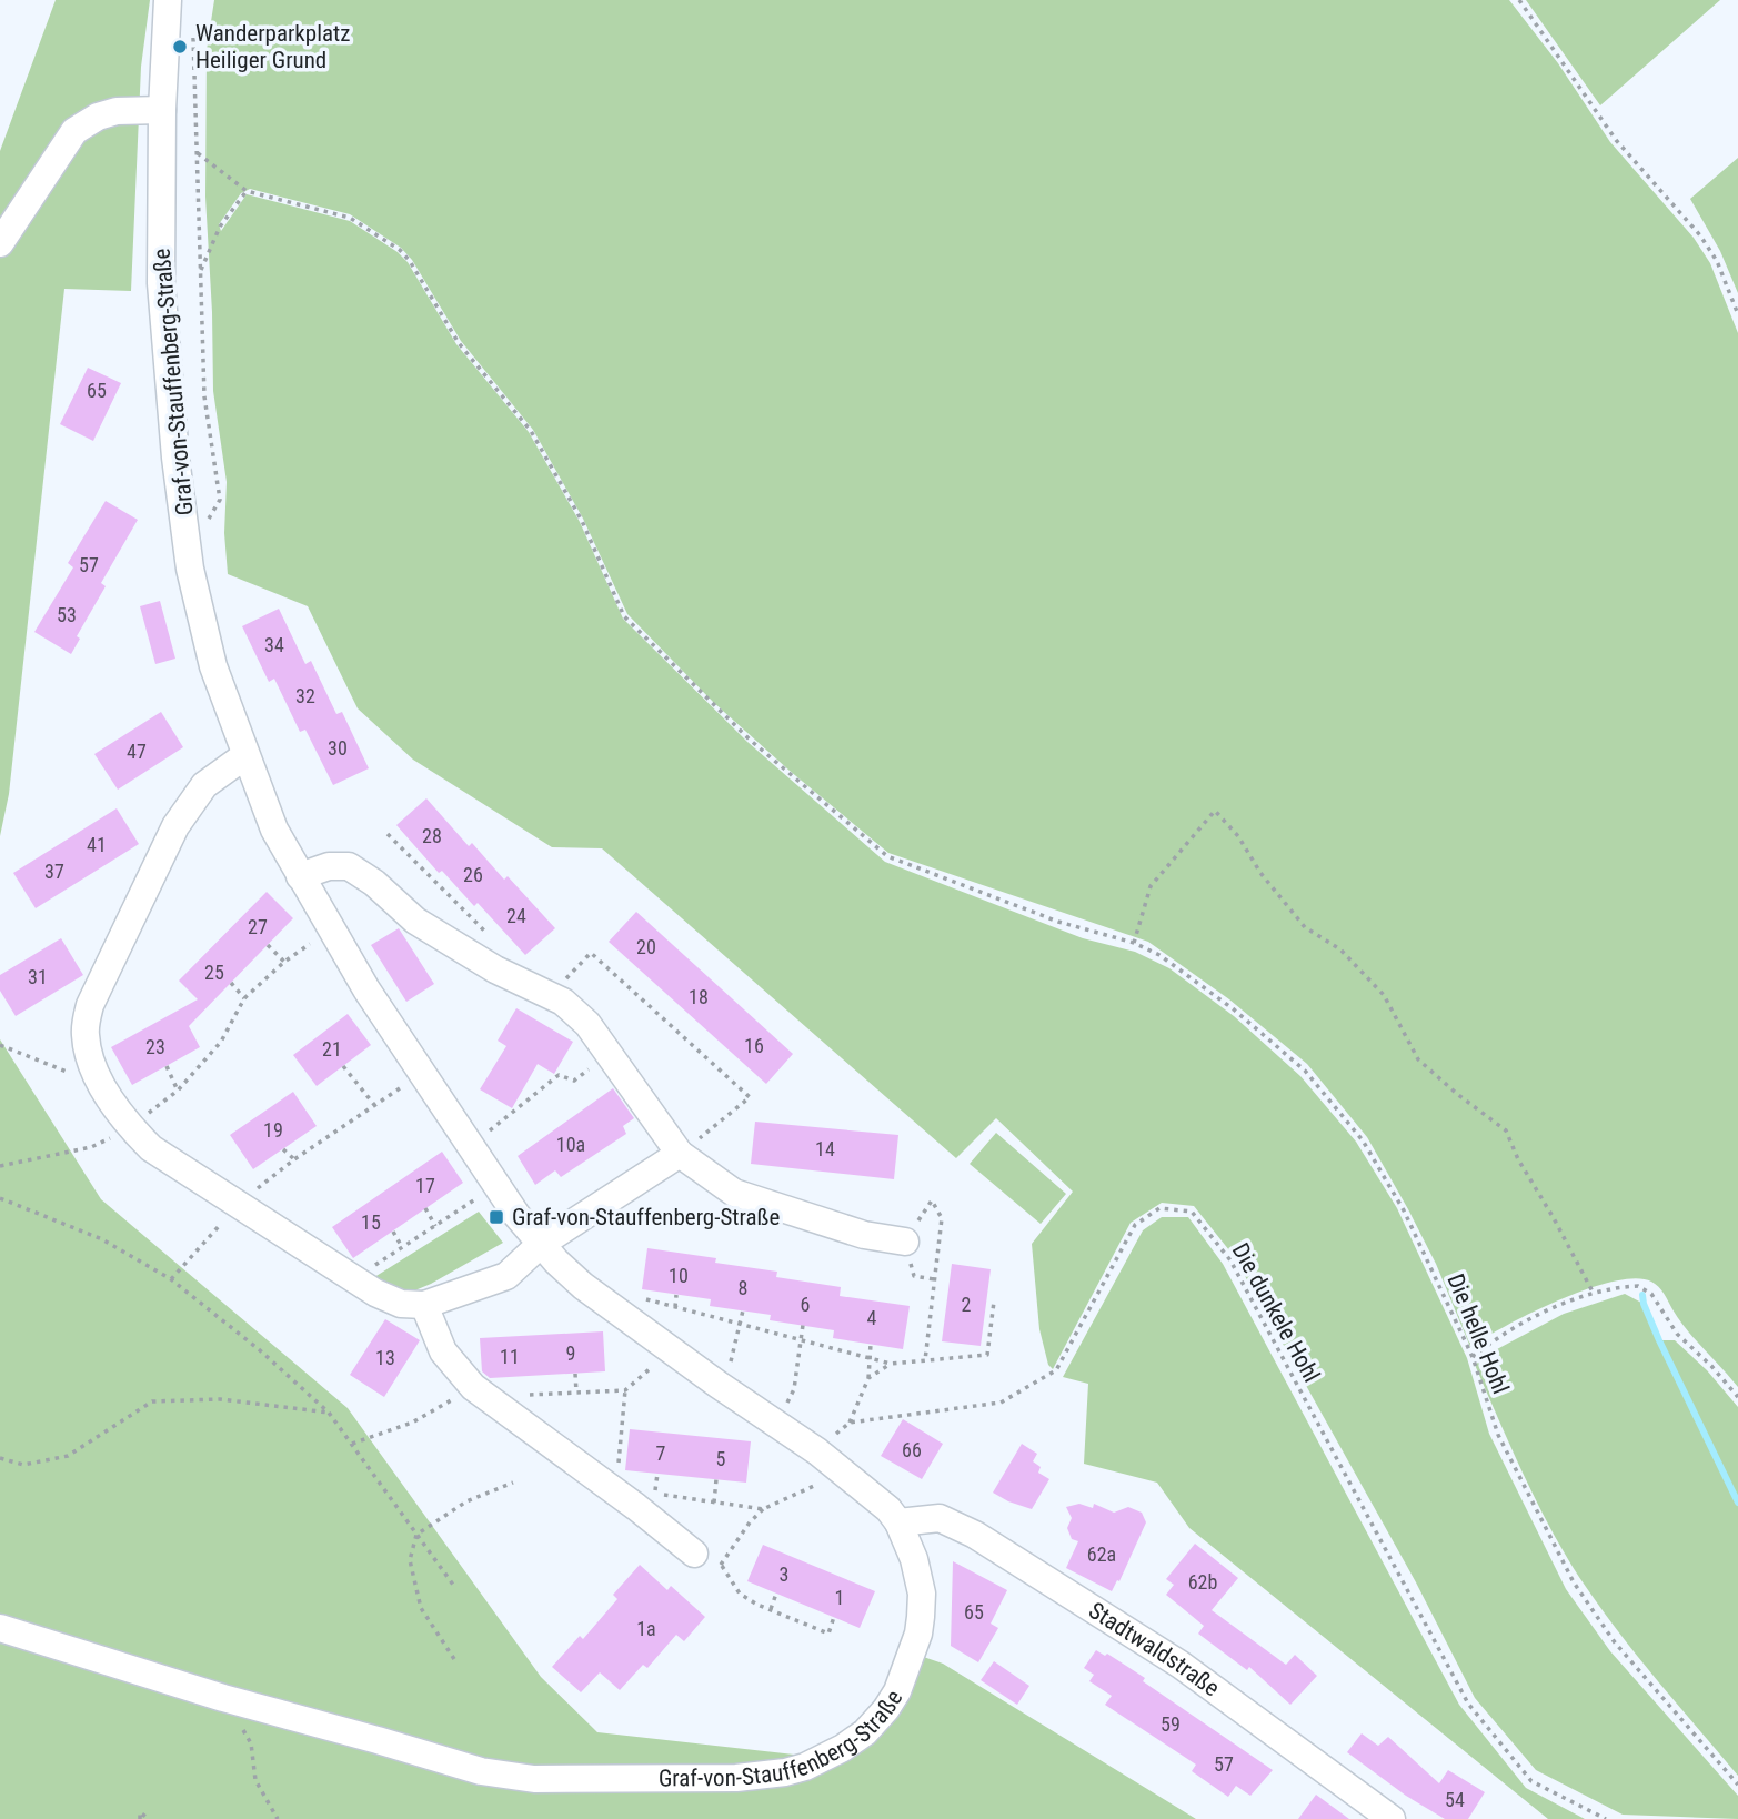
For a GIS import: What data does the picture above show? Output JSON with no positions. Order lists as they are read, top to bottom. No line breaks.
{"streets":{"street":["Graf-von-Stauffenberg-Straße","Stadtwaldstraße"],"path":["Die dunkele Hohl","Die helle Hohl"]},"crossings":[["Graf-von-Stauffenberg-Straße","Stadtwaldstraße"]],"places":{"other":["Wanderparkplatz Heiliger Grund"],"transit":["Graf-von-Stauffenberg-Straße"]},"house_numbers":["65","57","53","34","32","30","47","28","41","37","26","24","27","20","25","31","18","16","23","21","19","10a","14","17","15","10","8","6","2","4","9","11","13","66","7","5","62a","3","62b","1","65","1a","59","57","54"]}
